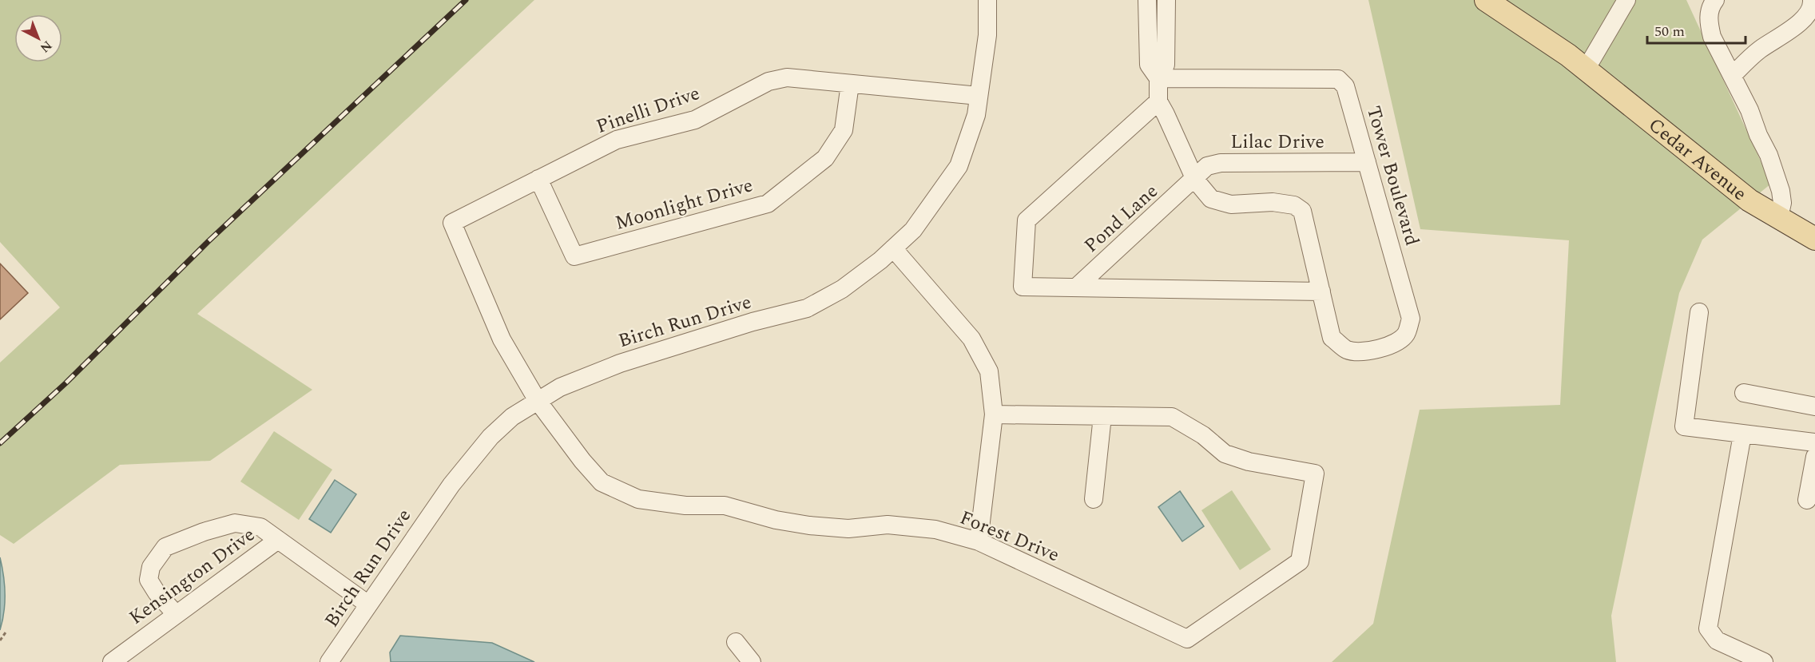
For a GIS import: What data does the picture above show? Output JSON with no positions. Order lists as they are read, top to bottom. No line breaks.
{"streets":{"main road":["Cedar Avenue"],"street":["Pinelli Drive","Lilac Drive","Tower Boulevard","Moonlight Drive","Pond Lane","Birch Run Drive","Forest Drive","Kensington Drive"]},"crossings":[["Pinelli Drive","Moonlight Drive"],["Pinelli Drive","Birch Run Drive"],["Pinelli Drive","Forest Drive"],["Lilac Drive","Tower Boulevard"],["Lilac Drive","Pond Lane"],["Tower Boulevard","Pond Lane"],["Birch Run Drive","Forest Drive"],["Birch Run Drive","Kensington Drive"]],"scale_bar":"50 m","north":"bottom right"}
